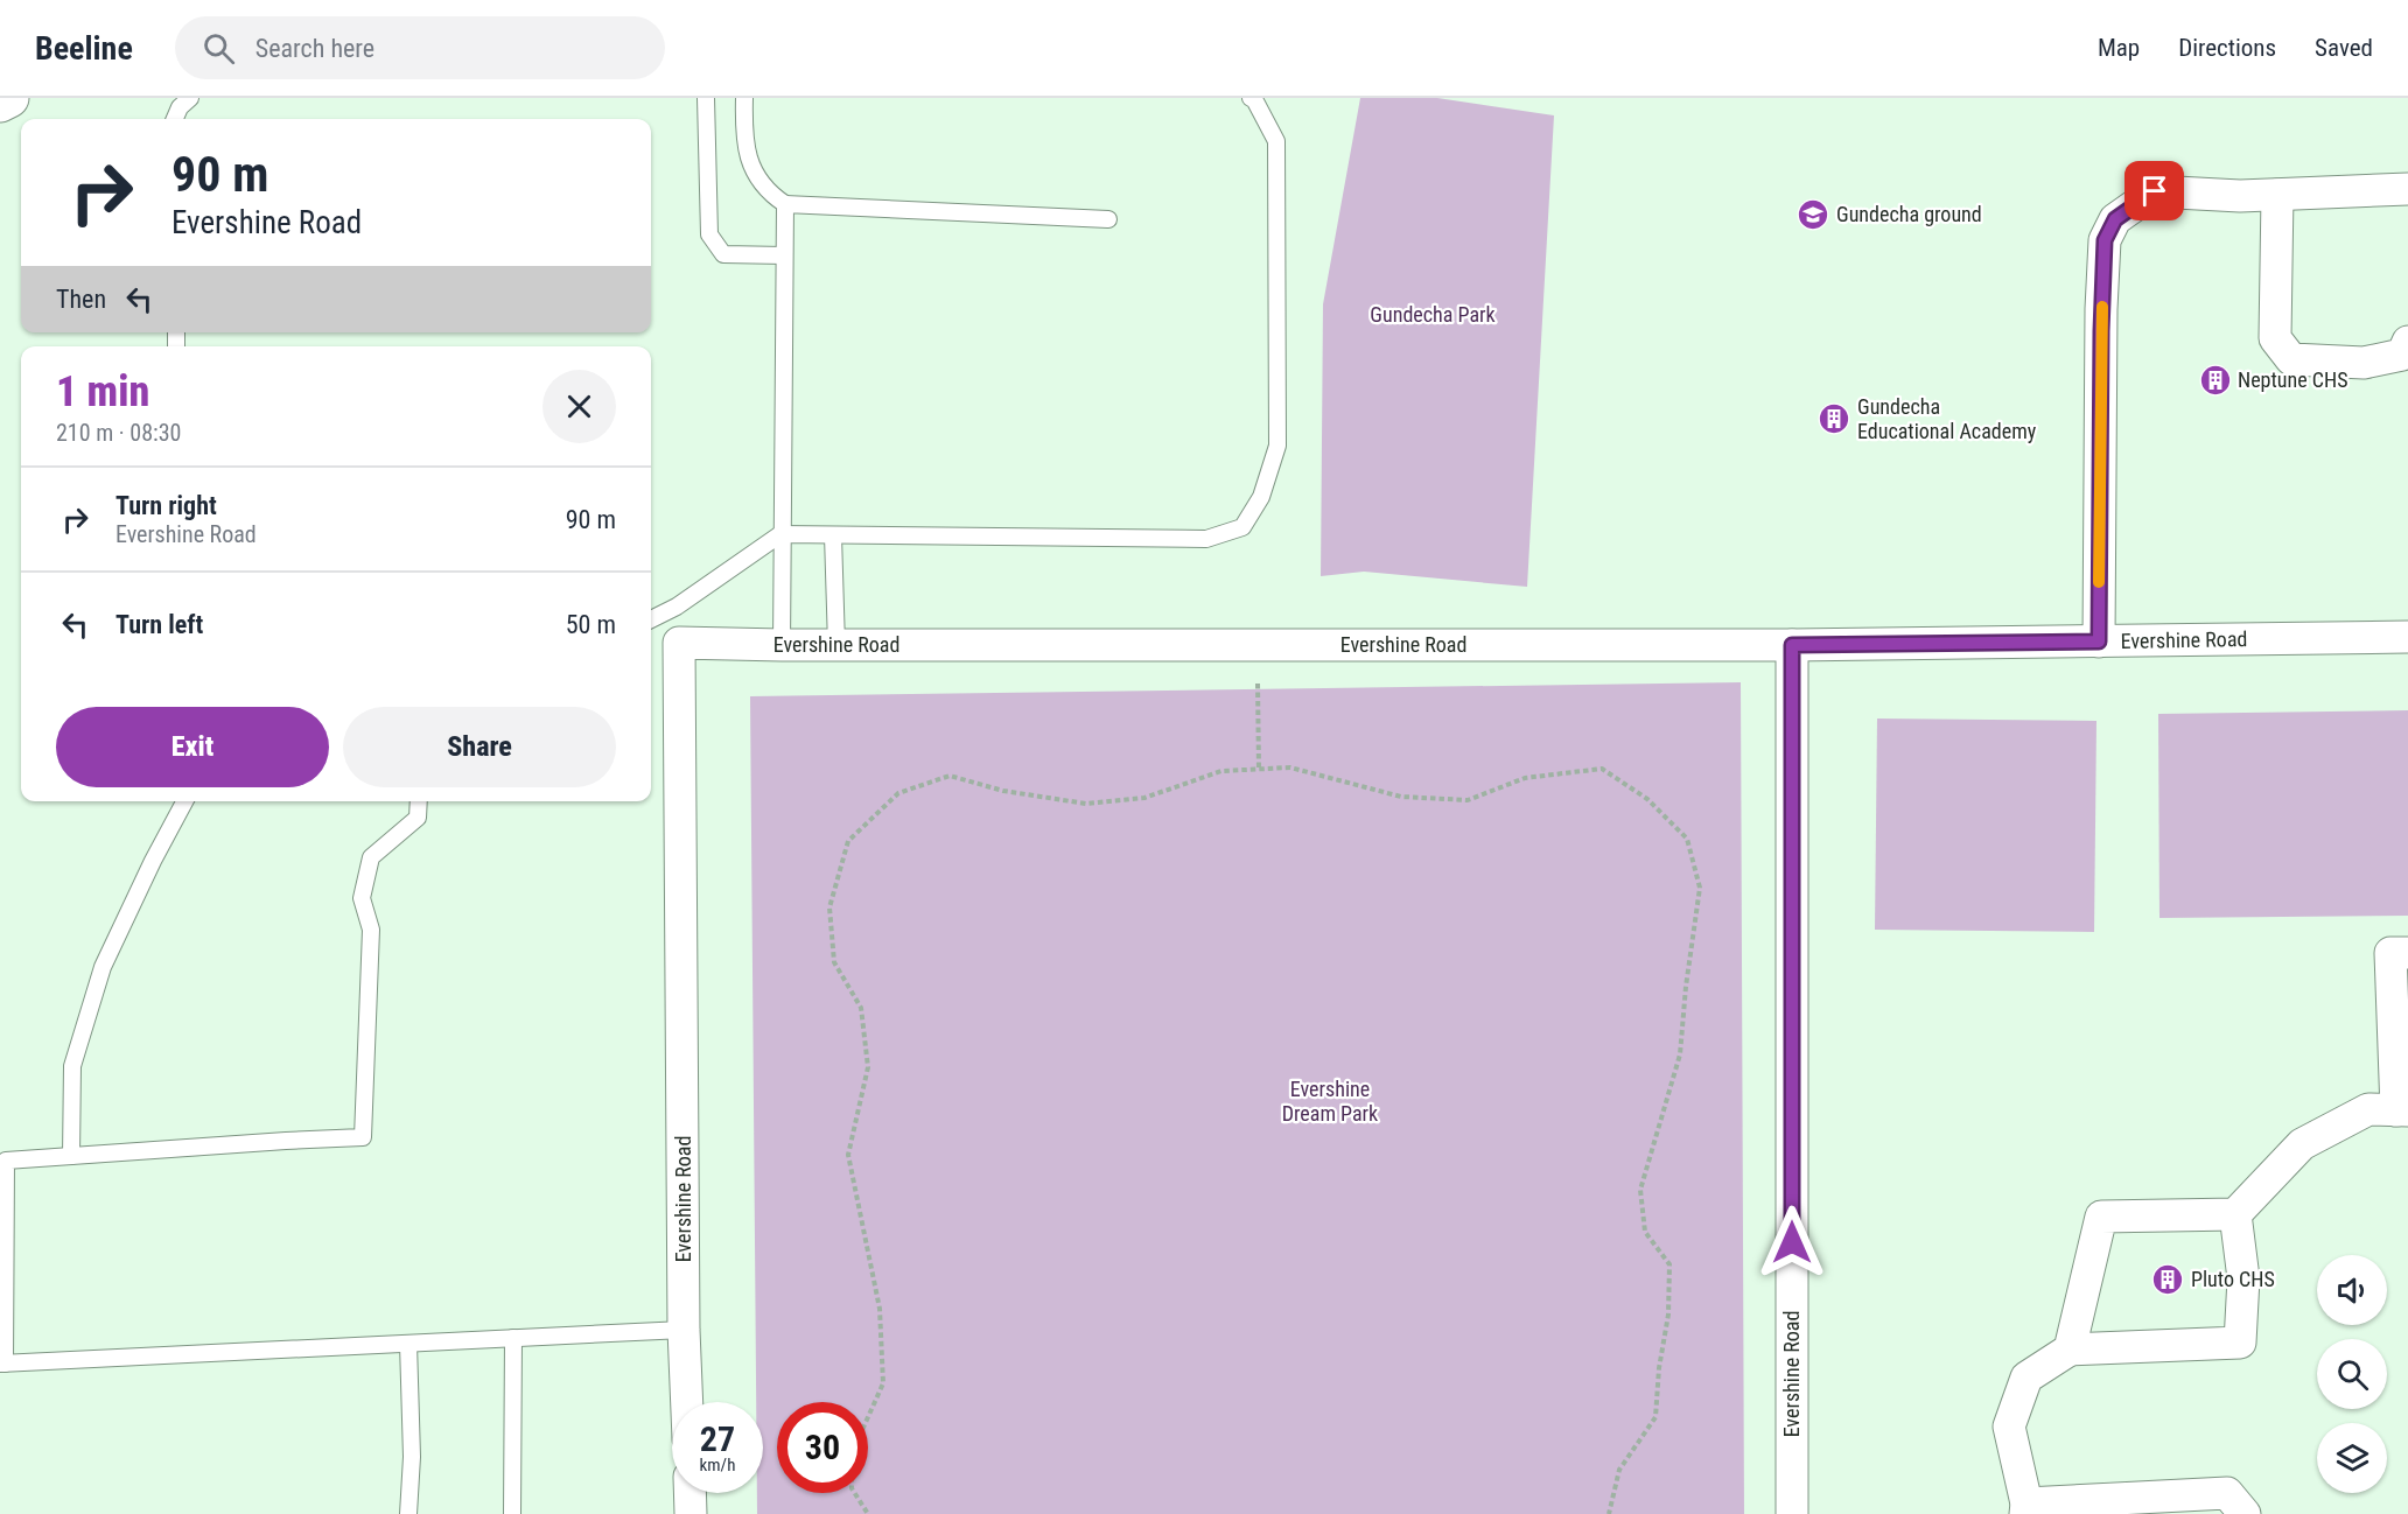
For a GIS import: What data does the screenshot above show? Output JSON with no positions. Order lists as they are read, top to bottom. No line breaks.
{"streets":{"street":["Evershine Road"]},"parks":["Gundecha Park","Evershine Dream Park"],"places":{"school or university":["Gundecha ground"],"building":["Neptune CHS","Gundecha Educational Academy","Pluto CHS"]},"page":{"header":"Beeline","search":"Search here","nav":["Map","Directions","Saved"],"turn":["90 m","Evershine Road"],"then":"Then","heading":["1 min","210 m · 08:30"],"list":[{"name":"Turn right","note":"Evershine Road","value":"90 m"},{"name":"Turn left","value":"50 m"}],"buttons":["Exit","Share"],"speed":"27 km/h","limit":"30"}}
